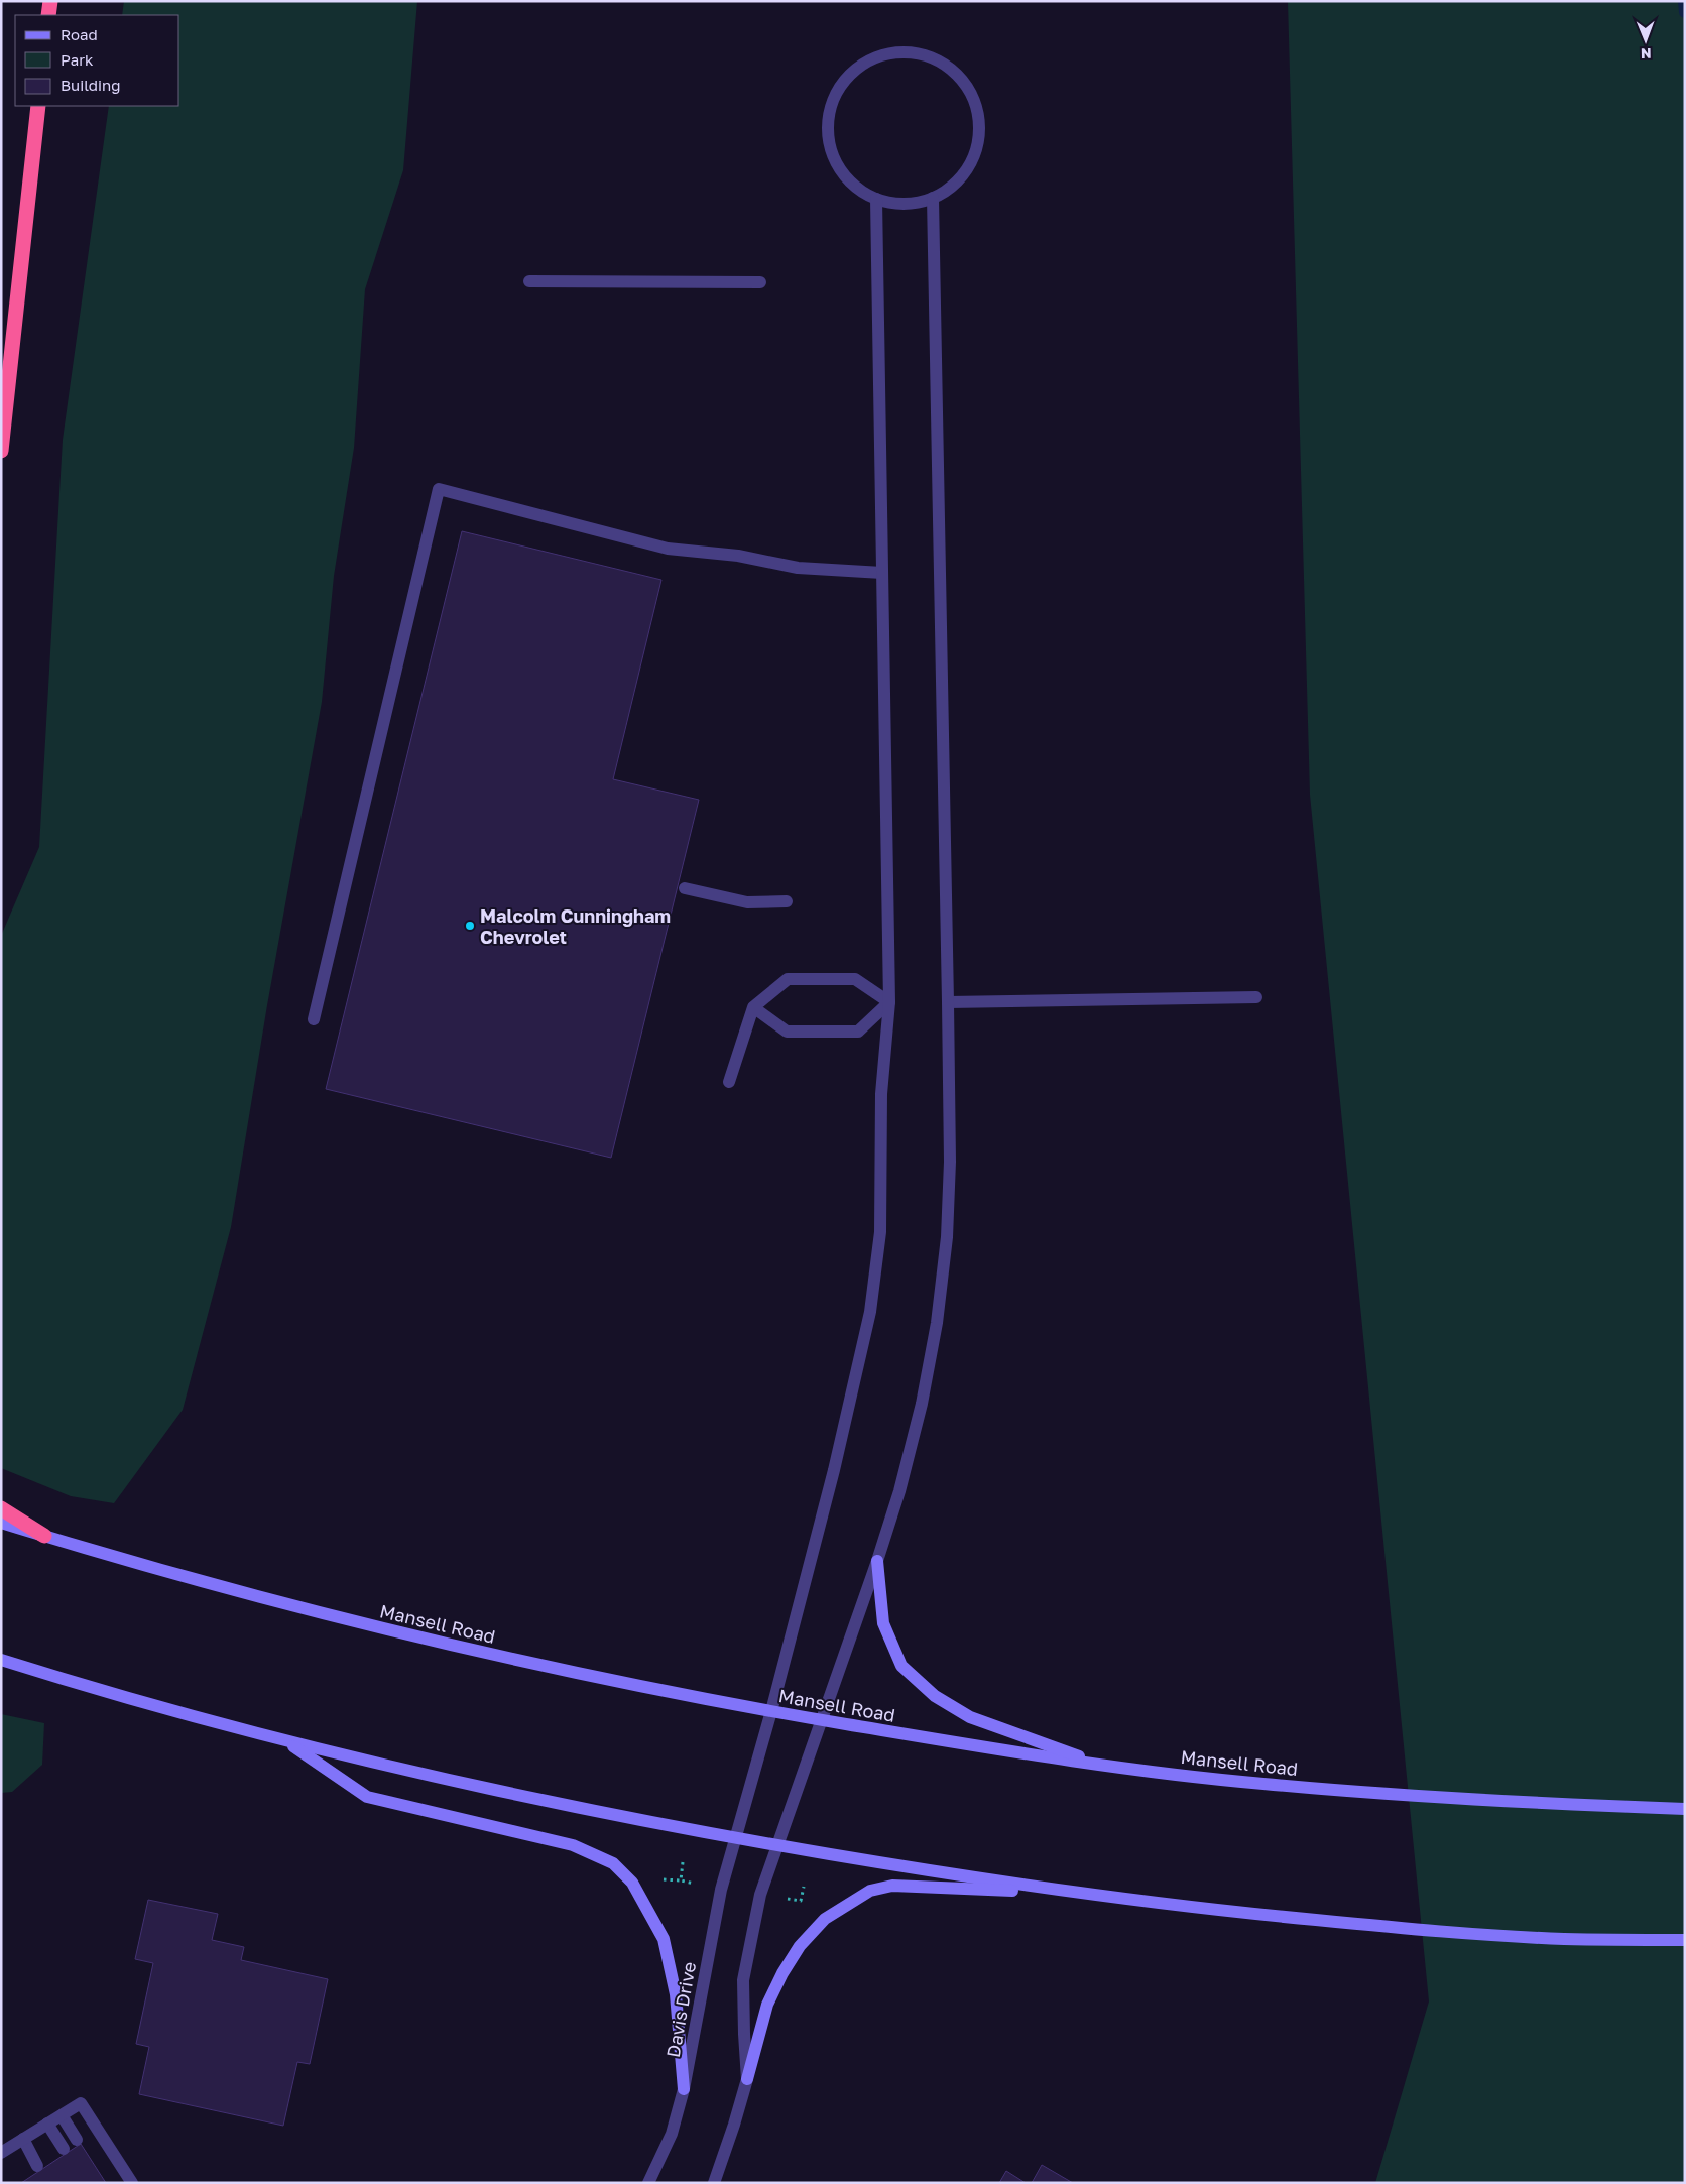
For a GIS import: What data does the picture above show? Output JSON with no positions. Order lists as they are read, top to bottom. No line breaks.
{"streets":{"main road":["Mansell Road"],"street":["Davis Drive"]},"crossings":[["Mansell Road","Davis Drive"]],"places":["Malcolm Cunningham Chevrolet"],"legend":["Road","Park","Building"],"north":"bottom"}
